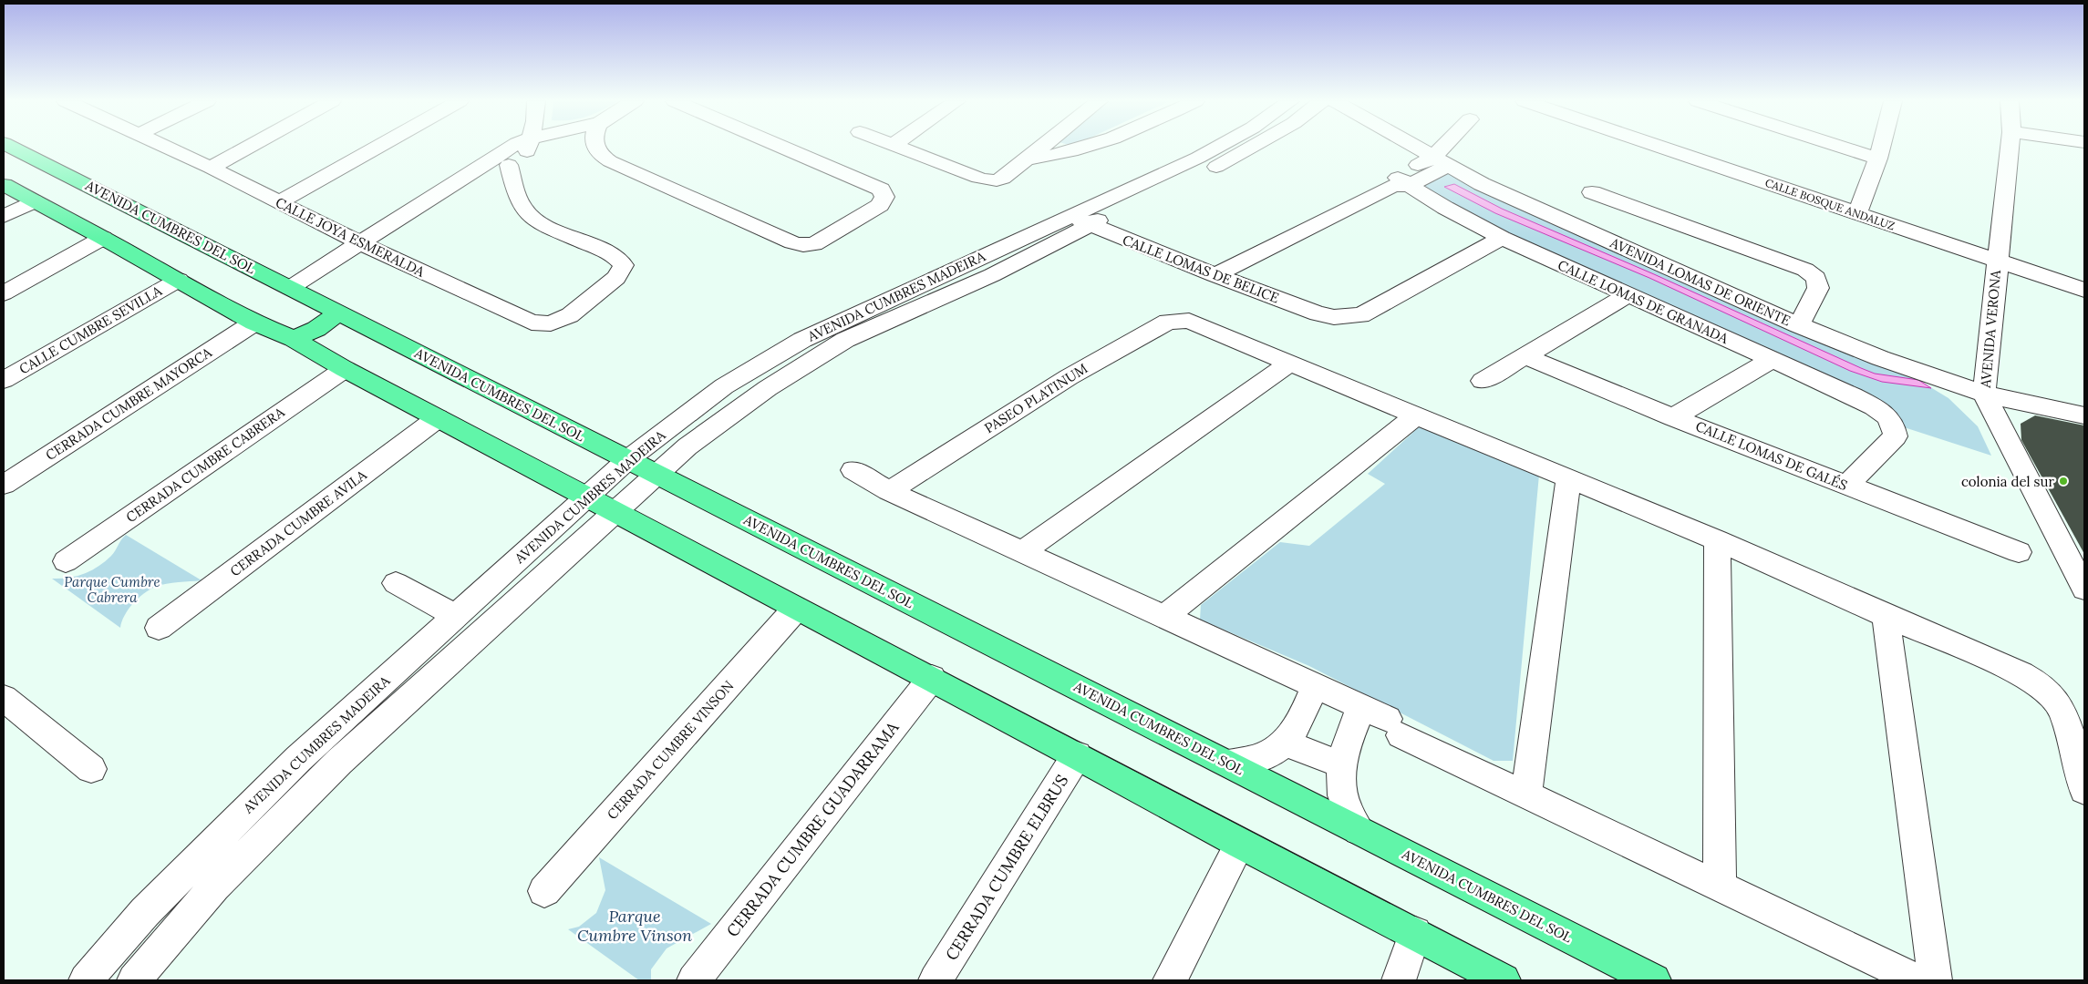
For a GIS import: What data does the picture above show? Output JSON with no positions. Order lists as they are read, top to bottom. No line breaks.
{"streets":{"main road":["AVENIDA CUMBRES DEL SOL"],"street":["CALLE BOSQUE ANDALUZ","CALLE JOYA ESMERALDA","CALLE LOMAS DE BELICE","AVENIDA LOMAS DE ORIENTE","AVENIDA CUMBRES MADEIRA","CALLE LOMAS DE GRANADA","AVENIDA VERONA","CALLE CUMBRE SEVILLA","PASEO PLATINUM","CERRADA CUMBRE MAYORCA","CALLE LOMAS DE GALÉS","CERRADA CUMBRE CABRERA","CERRADA CUMBRE AVILA","CERRADA CUMBRE VINSON","CERRADA CUMBRE GUADARRAMA","CERRADA CUMBRE ELBRUS"]},"crossings":[["CALLE BOSQUE ANDALUZ","AVENIDA VERONA"],["AVENIDA CUMBRES DEL SOL","AVENIDA CUMBRES MADEIRA"],["CALLE LOMAS DE BELICE","AVENIDA CUMBRES MADEIRA"],["CALLE LOMAS DE BELICE","CALLE LOMAS DE GRANADA"],["AVENIDA LOMAS DE ORIENTE","AVENIDA VERONA"],["CALLE LOMAS DE GRANADA","CALLE LOMAS DE GALÉS"]],"parks":["Parque Cumbre Cabrera","Parque Cumbre Vinson"],"places":["colonia del sur"]}
